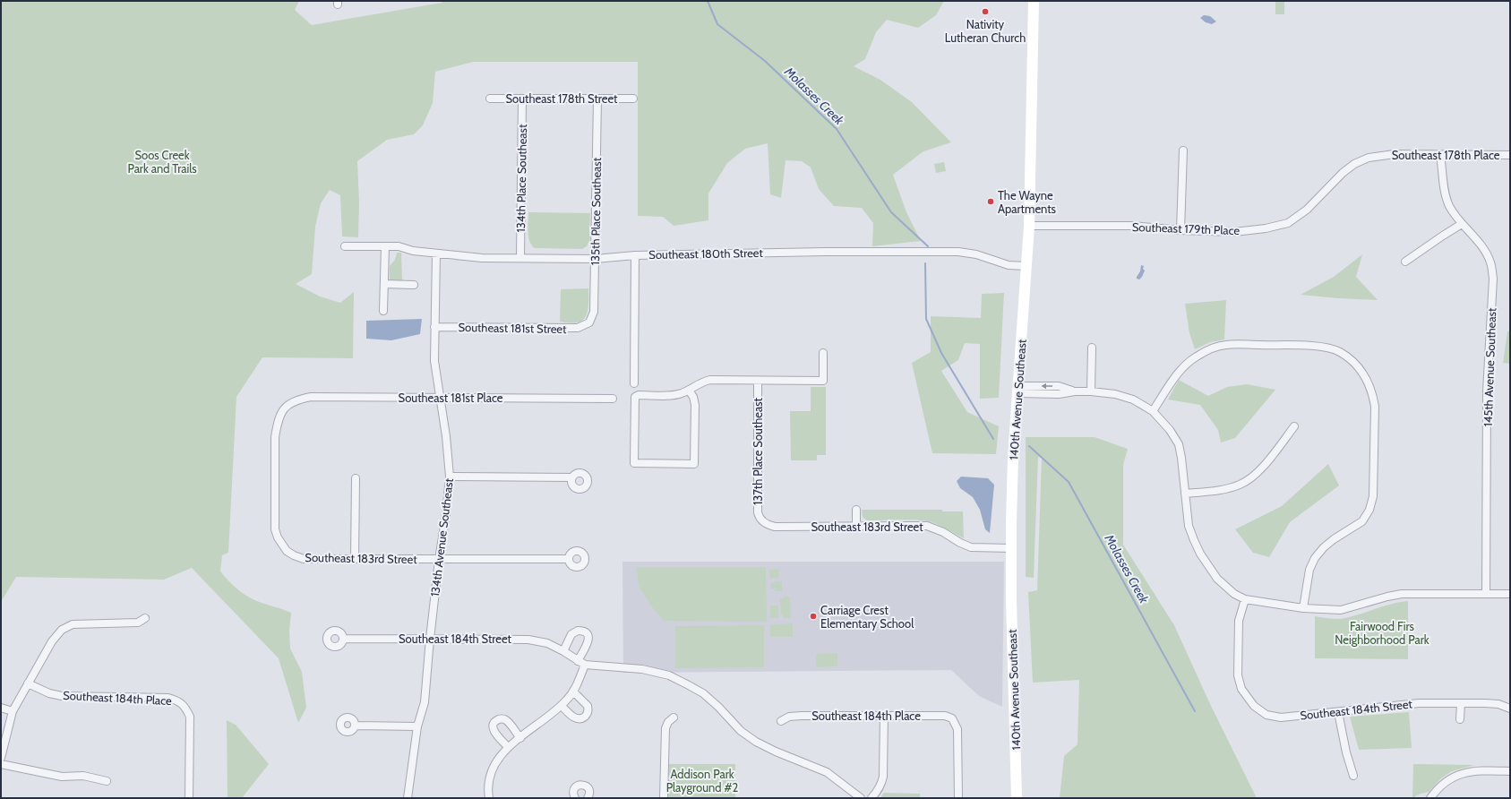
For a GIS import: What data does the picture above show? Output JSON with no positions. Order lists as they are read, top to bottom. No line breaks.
{"streets":{"main road":["140th Avenue Southeast"],"street":["Southeast 178th Street","Southeast 178th Place","134th Place Southeast","135th Place Southeast","Southeast 179th Place","Southeast 180th Street","Southeast 181st Street","145th Avenue Southeast","Southeast 181st Place","137th Place Southeast","Southeast 183rd Street","134th Avenue Southeast","Southeast 184th Street","Southeast 184th Place"]},"crossings":[["Southeast 178th Street","134th Place Southeast"],["Southeast 178th Street","135th Place Southeast"],["Southeast 178th Place","Southeast 179th Place"],["Southeast 178th Place","145th Avenue Southeast"],["134th Place Southeast","Southeast 180th Street"],["135th Place Southeast","Southeast 180th Street"],["135th Place Southeast","Southeast 181st Street"],["Southeast 179th Place","140th Avenue Southeast"],["Southeast 180th Street","140th Avenue Southeast"],["Southeast 180th Street","134th Avenue Southeast"],["Southeast 181st Street","134th Avenue Southeast"],["Southeast 181st Place","Southeast 183rd Street"],["Southeast 181st Place","134th Avenue Southeast"],["140th Avenue Southeast","Southeast 183rd Street"],["137th Place Southeast","Southeast 183rd Street"],["Southeast 183rd Street","134th Avenue Southeast"],["134th Avenue Southeast","Southeast 184th Street"]],"water":["Molasses Creek"],"parks":["Soos Creek Park and Trails","Fairwood Firs Neighborhood Park","Addison Park Playground #2"],"places":["Nativity Lutheran Church","The Wayne Apartments","Carriage Crest Elementary School"]}
